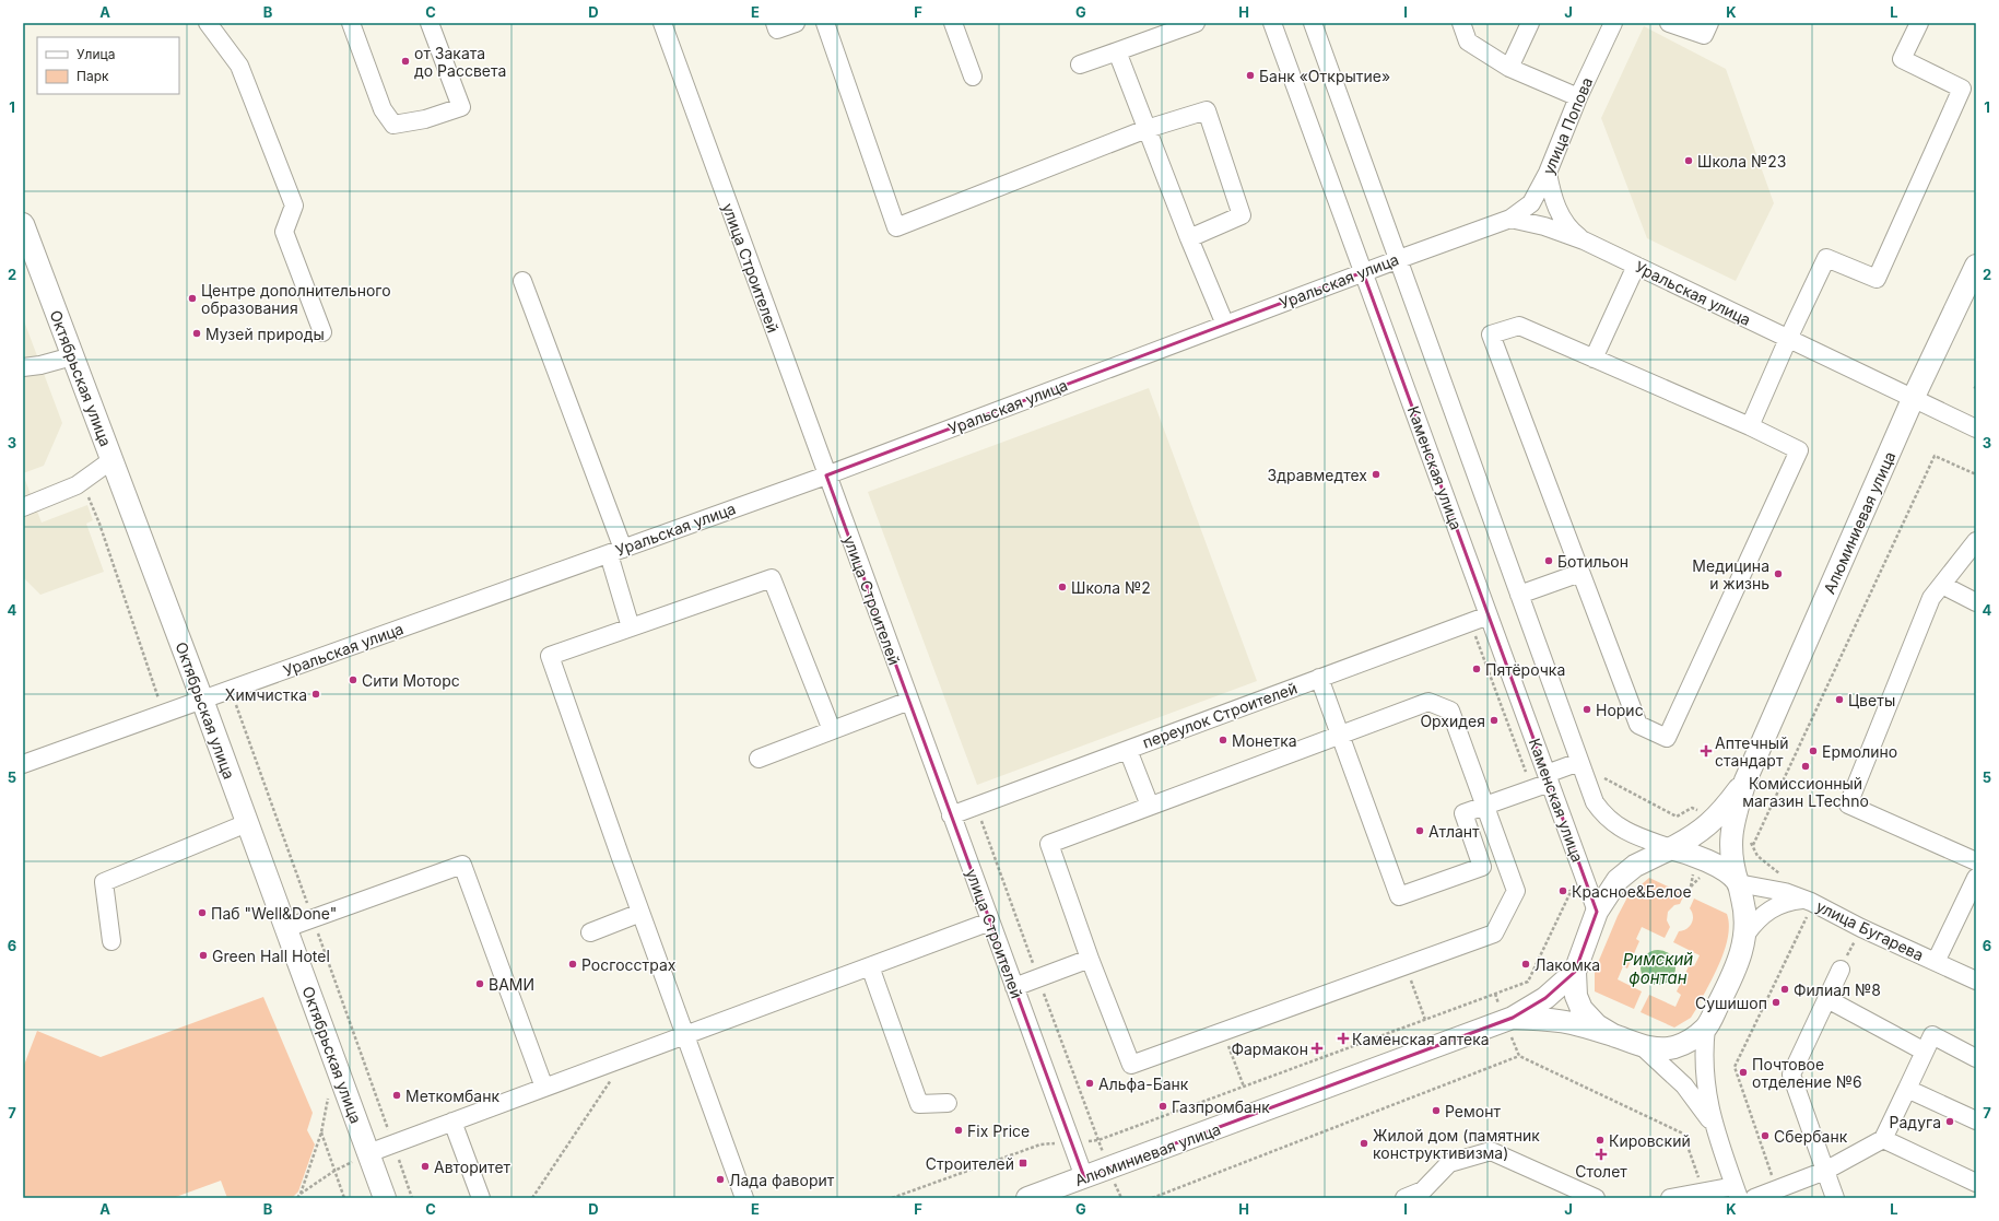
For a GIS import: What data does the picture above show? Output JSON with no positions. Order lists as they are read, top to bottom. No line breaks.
{"streets":{"main road":["Октябрьская улица","Алюминиевая улица"],"street":["улица Попова","улица Строителей","Уральская улица","Каменская улица","переулок Строителей","улица Бугарева"]},"crossings":[["улица Попова","Уральская улица"],["улица Строителей","Уральская улица"],["улица Строителей","Алюминиевая улица"],["улица Строителей","переулок Строителей"],["Уральская улица","Октябрьская улица"],["Уральская улица","Каменская улица"],["Уральская улица","Алюминиевая улица"],["Каменская улица","Алюминиевая улица"],["Каменская улица","переулок Строителей"]],"water":["Римский фонтан"],"places":{"other":["от Заката до Рассвета","Банк «Открытие»","Школа №23","Центре дополнительного образования","Музей природы","Здравмедтех","Ботильон","Медицина и жизнь","Школа №2","Пятёрочка","Сити Моторс","Химчистка","Цветы","Норис","Орхидея","Монетка","Ермолино","Комиссионный магазин LTechno","Атлант","Красное&Белое","Паб \"Well&Done\"","Green Hall Hotel","Росгосстрах","Лакомка","ВАМИ","Филиал №8","Сушишоп","Почтовое отделение №6","Альфа-Банк","Меткомбанк","Газпромбанк","Ремонт","Радуга","Fix Price","Сбербанк","Кировский","Жилой дом (памятник конструктивизма)","Авторитет","Лада фаворит"],"health":["Аптечный стандарт","Каменская аптека","Фармакон","Столет"],"transit":["Строителей"]},"legend":["Улица","Парк"],"grid":{"columns":["A","B","C","D","E","F","G","H","I","J","K","L"],"rows":["1","2","3","4","5","6","7"]}}
